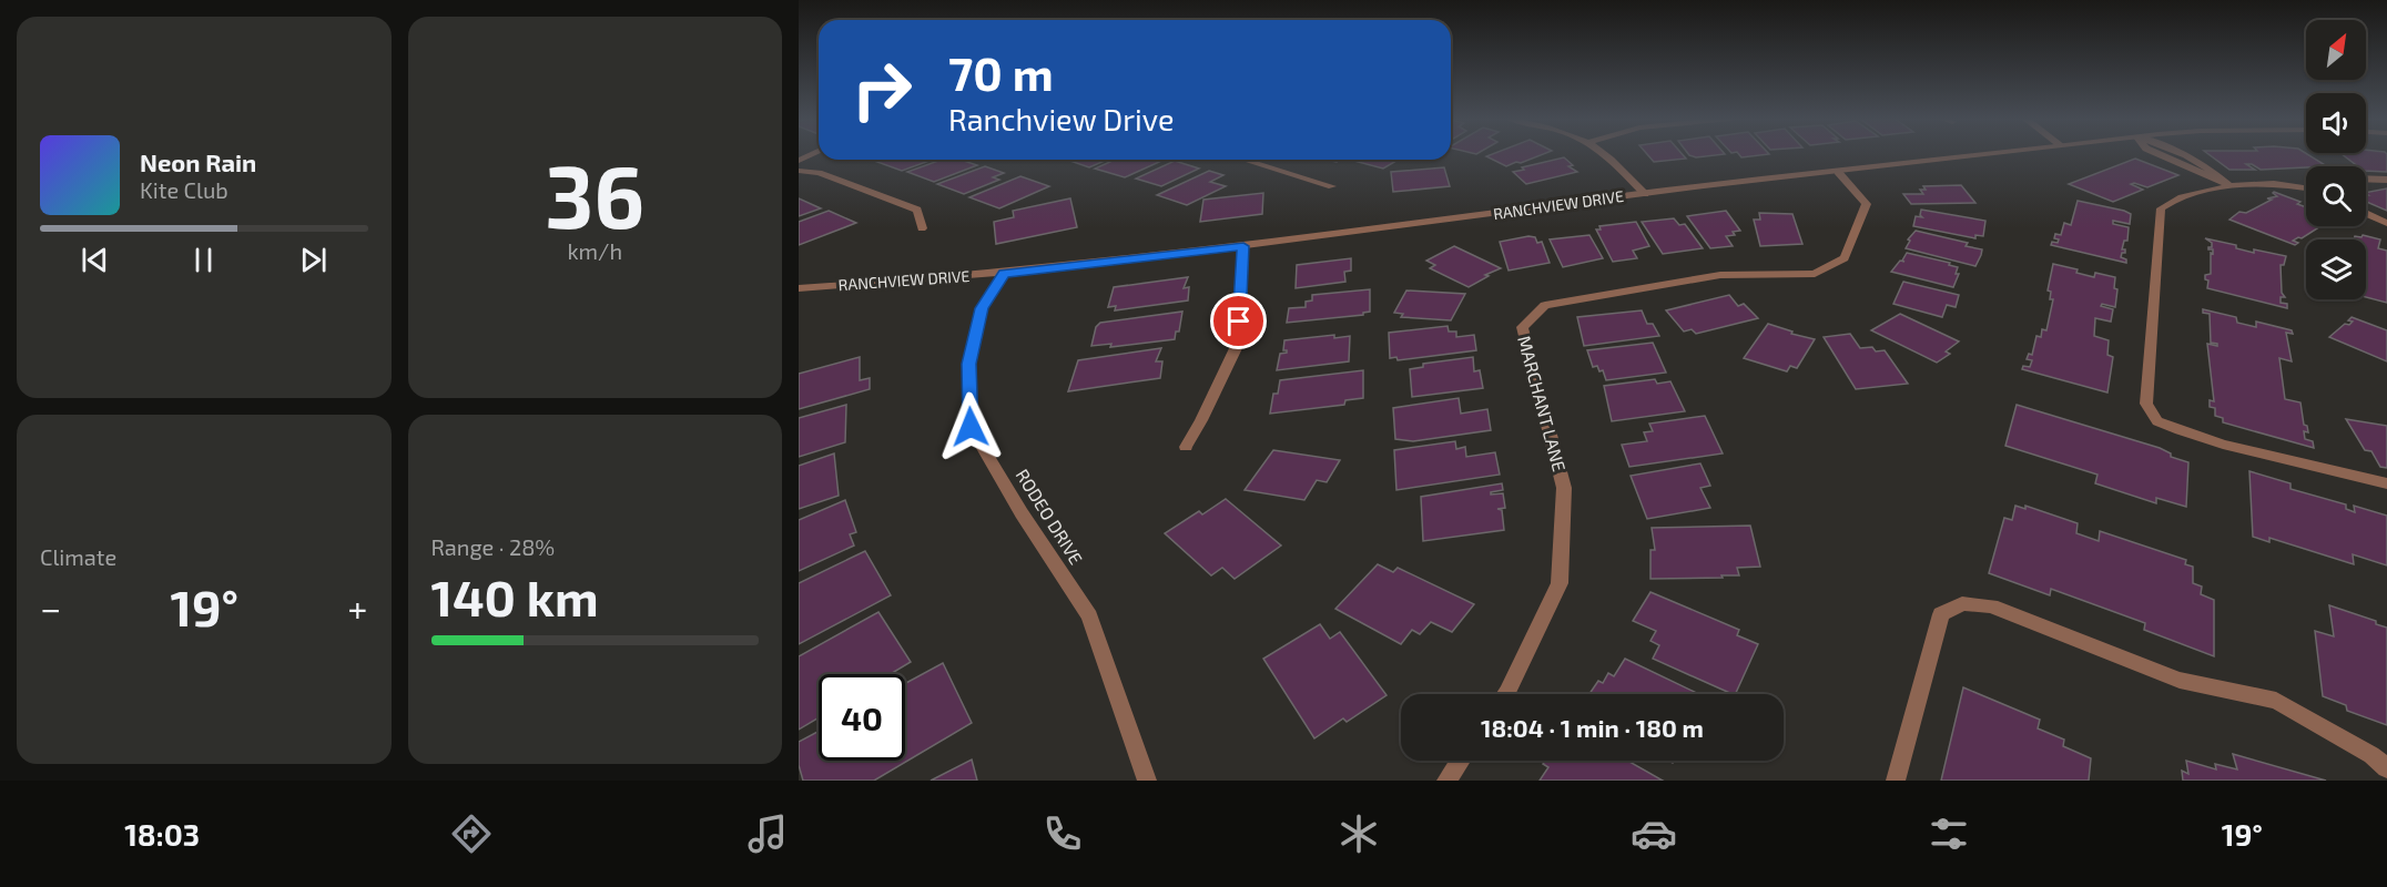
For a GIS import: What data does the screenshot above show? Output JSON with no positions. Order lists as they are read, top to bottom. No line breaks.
{"streets":{"street":["RANCHVIEW DRIVE","MARCHANT LANE","RODEO DRIVE"]},"crossings":[["RANCHVIEW DRIVE","MARCHANT LANE"],["RANCHVIEW DRIVE","RODEO DRIVE"]],"north":"top right","page":{"tile":[["36","km/h"],"Climate",["Range · 28%","140 km"]],"turn":["70 m","Ranchview Drive"],"song":["Neon Rain","Kite Club"],"heat":["−","19°","+"],"limit":"40","trip":"18:04 · 1 min · 180 m","tabs":["18:03","19°"]}}
